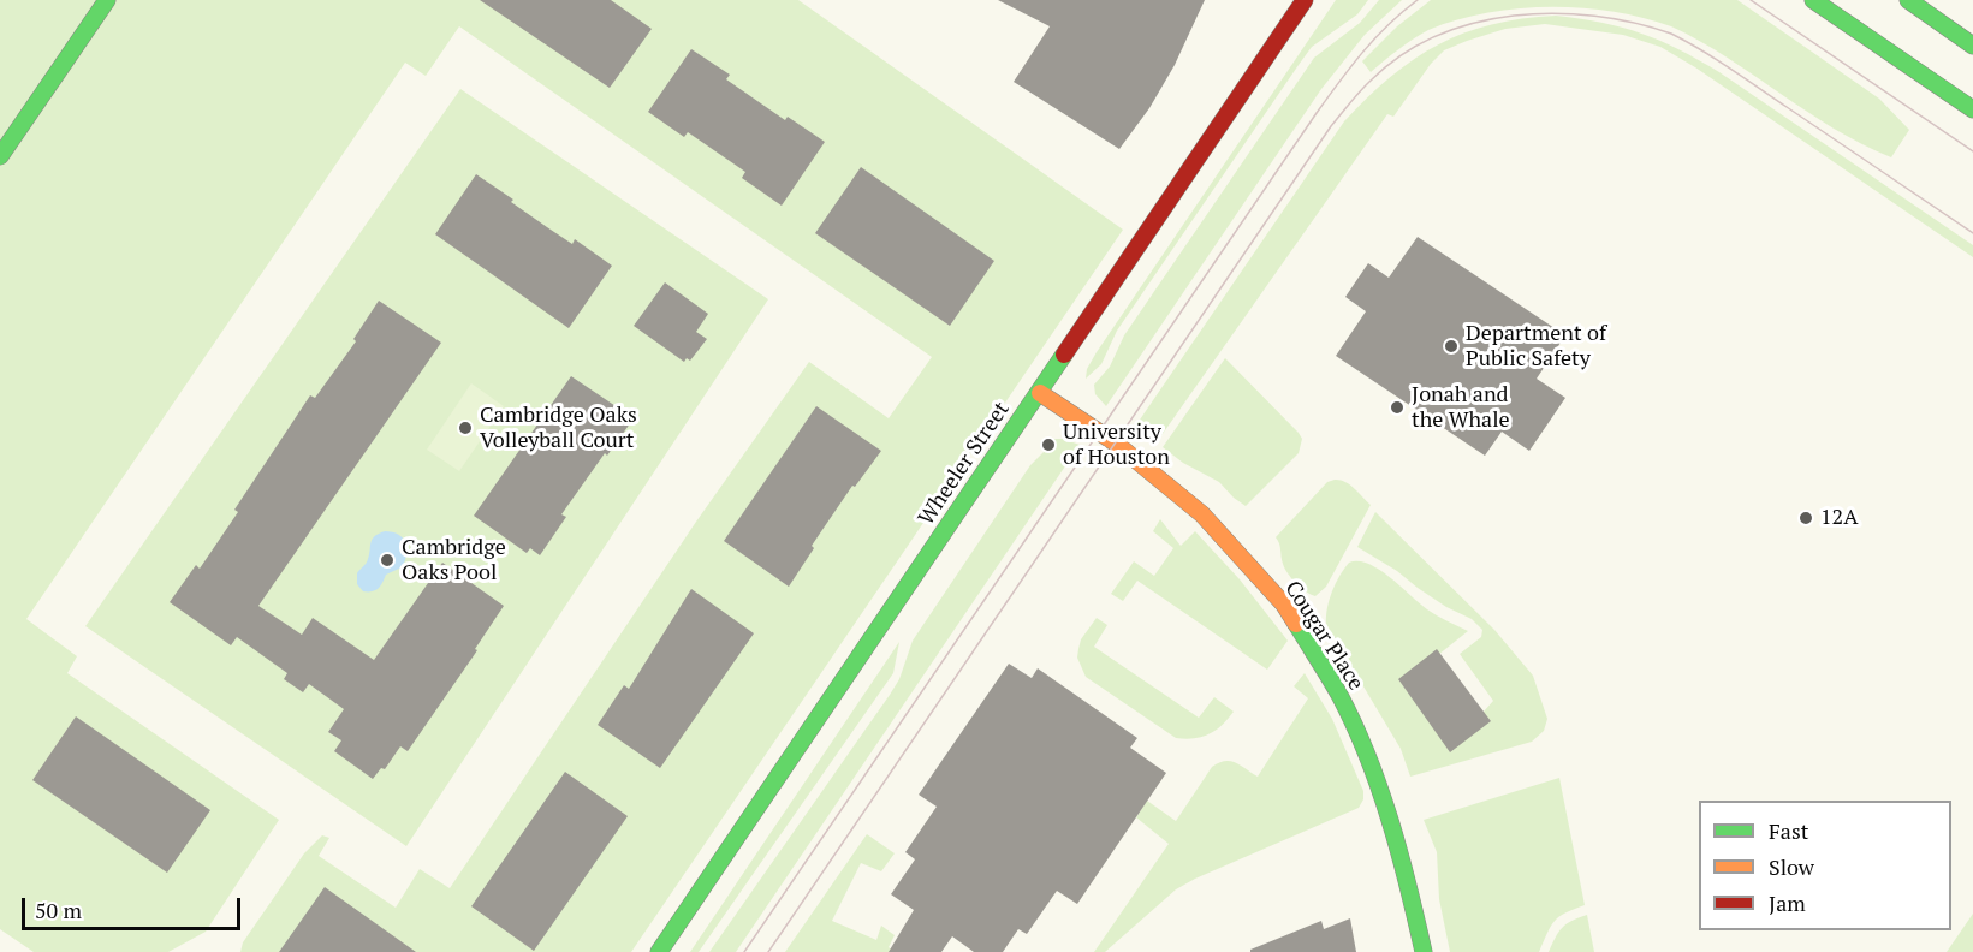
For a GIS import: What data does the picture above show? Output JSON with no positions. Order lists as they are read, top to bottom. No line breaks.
{"streets":{"main road":["Wheeler Street","Cougar Place"]},"crossings":[["Wheeler Street","Cougar Place"]],"places":["Department of Public Safety","Jonah and the Whale","Cambridge Oaks Volleyball Court","University of Houston","12A","Cambridge Oaks Pool"],"legend":["Fast","Slow","Jam"],"scale_bar":"50 m"}
